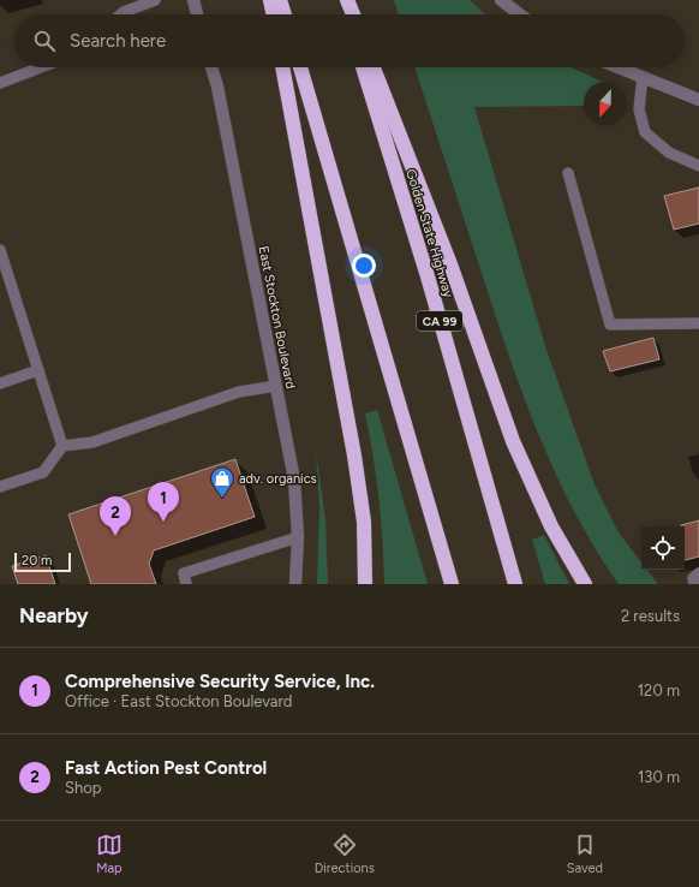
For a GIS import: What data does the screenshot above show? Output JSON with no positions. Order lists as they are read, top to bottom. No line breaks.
{"streets":{"highway":["Golden State Highway","CA 99"],"street":["East Stockton Boulevard"]},"places":{"shop":["adv. organics"]},"scale_bar":"20 m","north":"bottom","page":{"search":"Search here","pins":["1","2"],"scale":"20 m","heading":["Nearby","2 results"],"list":[{"mark":"1","name":"Comprehensive Security Service, Inc.","note":"Office · East Stockton Boulevard","value":"120 m"},{"mark":"2","name":"Fast Action Pest Control","note":"Shop","value":"130 m"}],"nav":["Map","Directions","Saved"]}}
